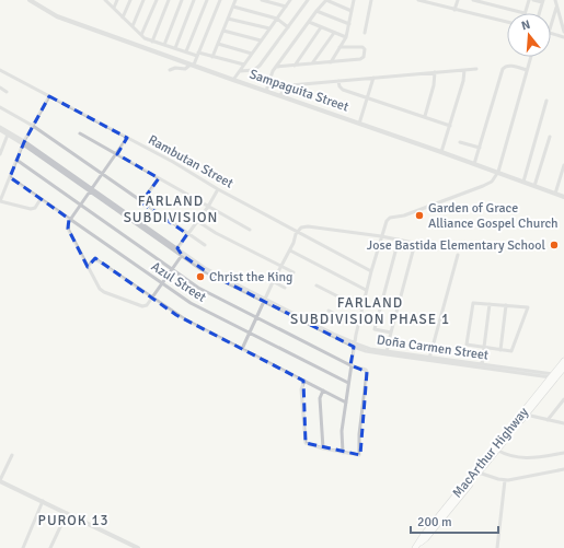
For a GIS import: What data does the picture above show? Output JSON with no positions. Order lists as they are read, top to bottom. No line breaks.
{"streets":{"highway":["MacArthur Highway"],"street":["Sampaguita Street","Rambutan Street","Azul Street","Doña Carmen Street"]},"crossings":[["Doña Carmen Street","MacArthur Highway"]],"districts":["FARLAND SUBDIVISION","FARLAND SUBDIVISION PHASE 1","PUROK 13"],"places":["Garden of Grace Alliance Gospel Church","Jose Bastida Elementary School","Christ the King"],"scale_bar":"200 m","north":"top"}
